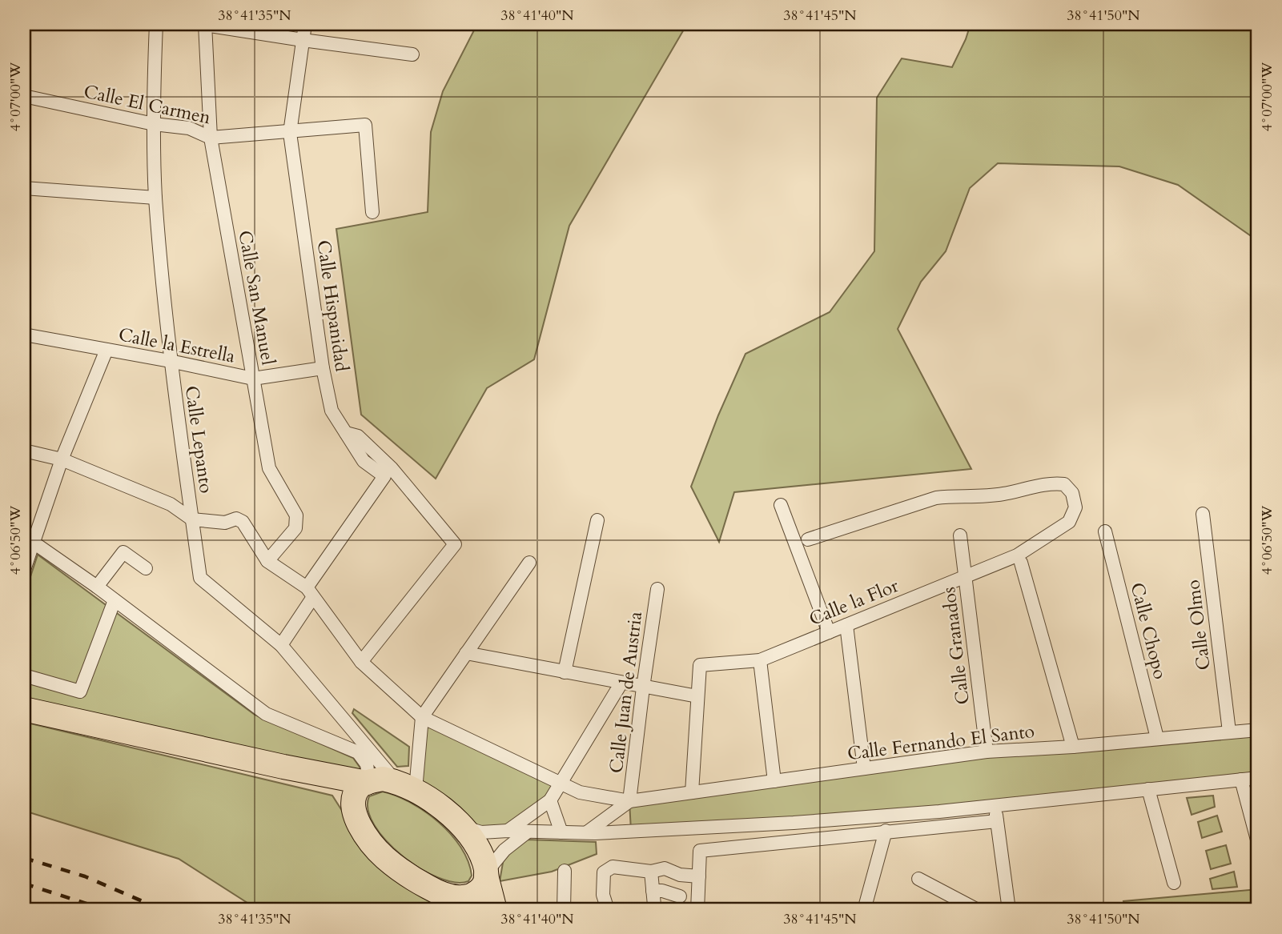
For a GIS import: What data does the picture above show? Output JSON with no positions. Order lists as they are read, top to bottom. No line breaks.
{"streets":{"street":["Calle El Carmen","Calle San Manuel","Calle Hispanidad","Calle la Estrella","Calle Lepanto","Calle la Flor","Calle Olmo","Calle Chopo","Calle Granados","Calle Juan de Austria","Calle Fernando El Santo"]},"crossings":[["Calle El Carmen","Calle San Manuel"],["Calle El Carmen","Calle Hispanidad"],["Calle El Carmen","Calle Lepanto"],["Calle San Manuel","Calle la Estrella"],["Calle San Manuel","Calle Fernando El Santo"],["Calle Hispanidad","Calle la Estrella"],["Calle Hispanidad","Calle Fernando El Santo"],["Calle la Estrella","Calle Lepanto"],["Calle Lepanto","Calle Fernando El Santo"],["Calle la Flor","Calle Granados"],["Calle Olmo","Calle Fernando El Santo"],["Calle Chopo","Calle Fernando El Santo"],["Calle Granados","Calle Fernando El Santo"],["Calle Juan de Austria","Calle Fernando El Santo"]],"coordinates":["38°41'35\"N","38°41'40\"N","38°41'45\"N","38°41'50\"N","4°07'00\"W","4°06'50\"W"]}
